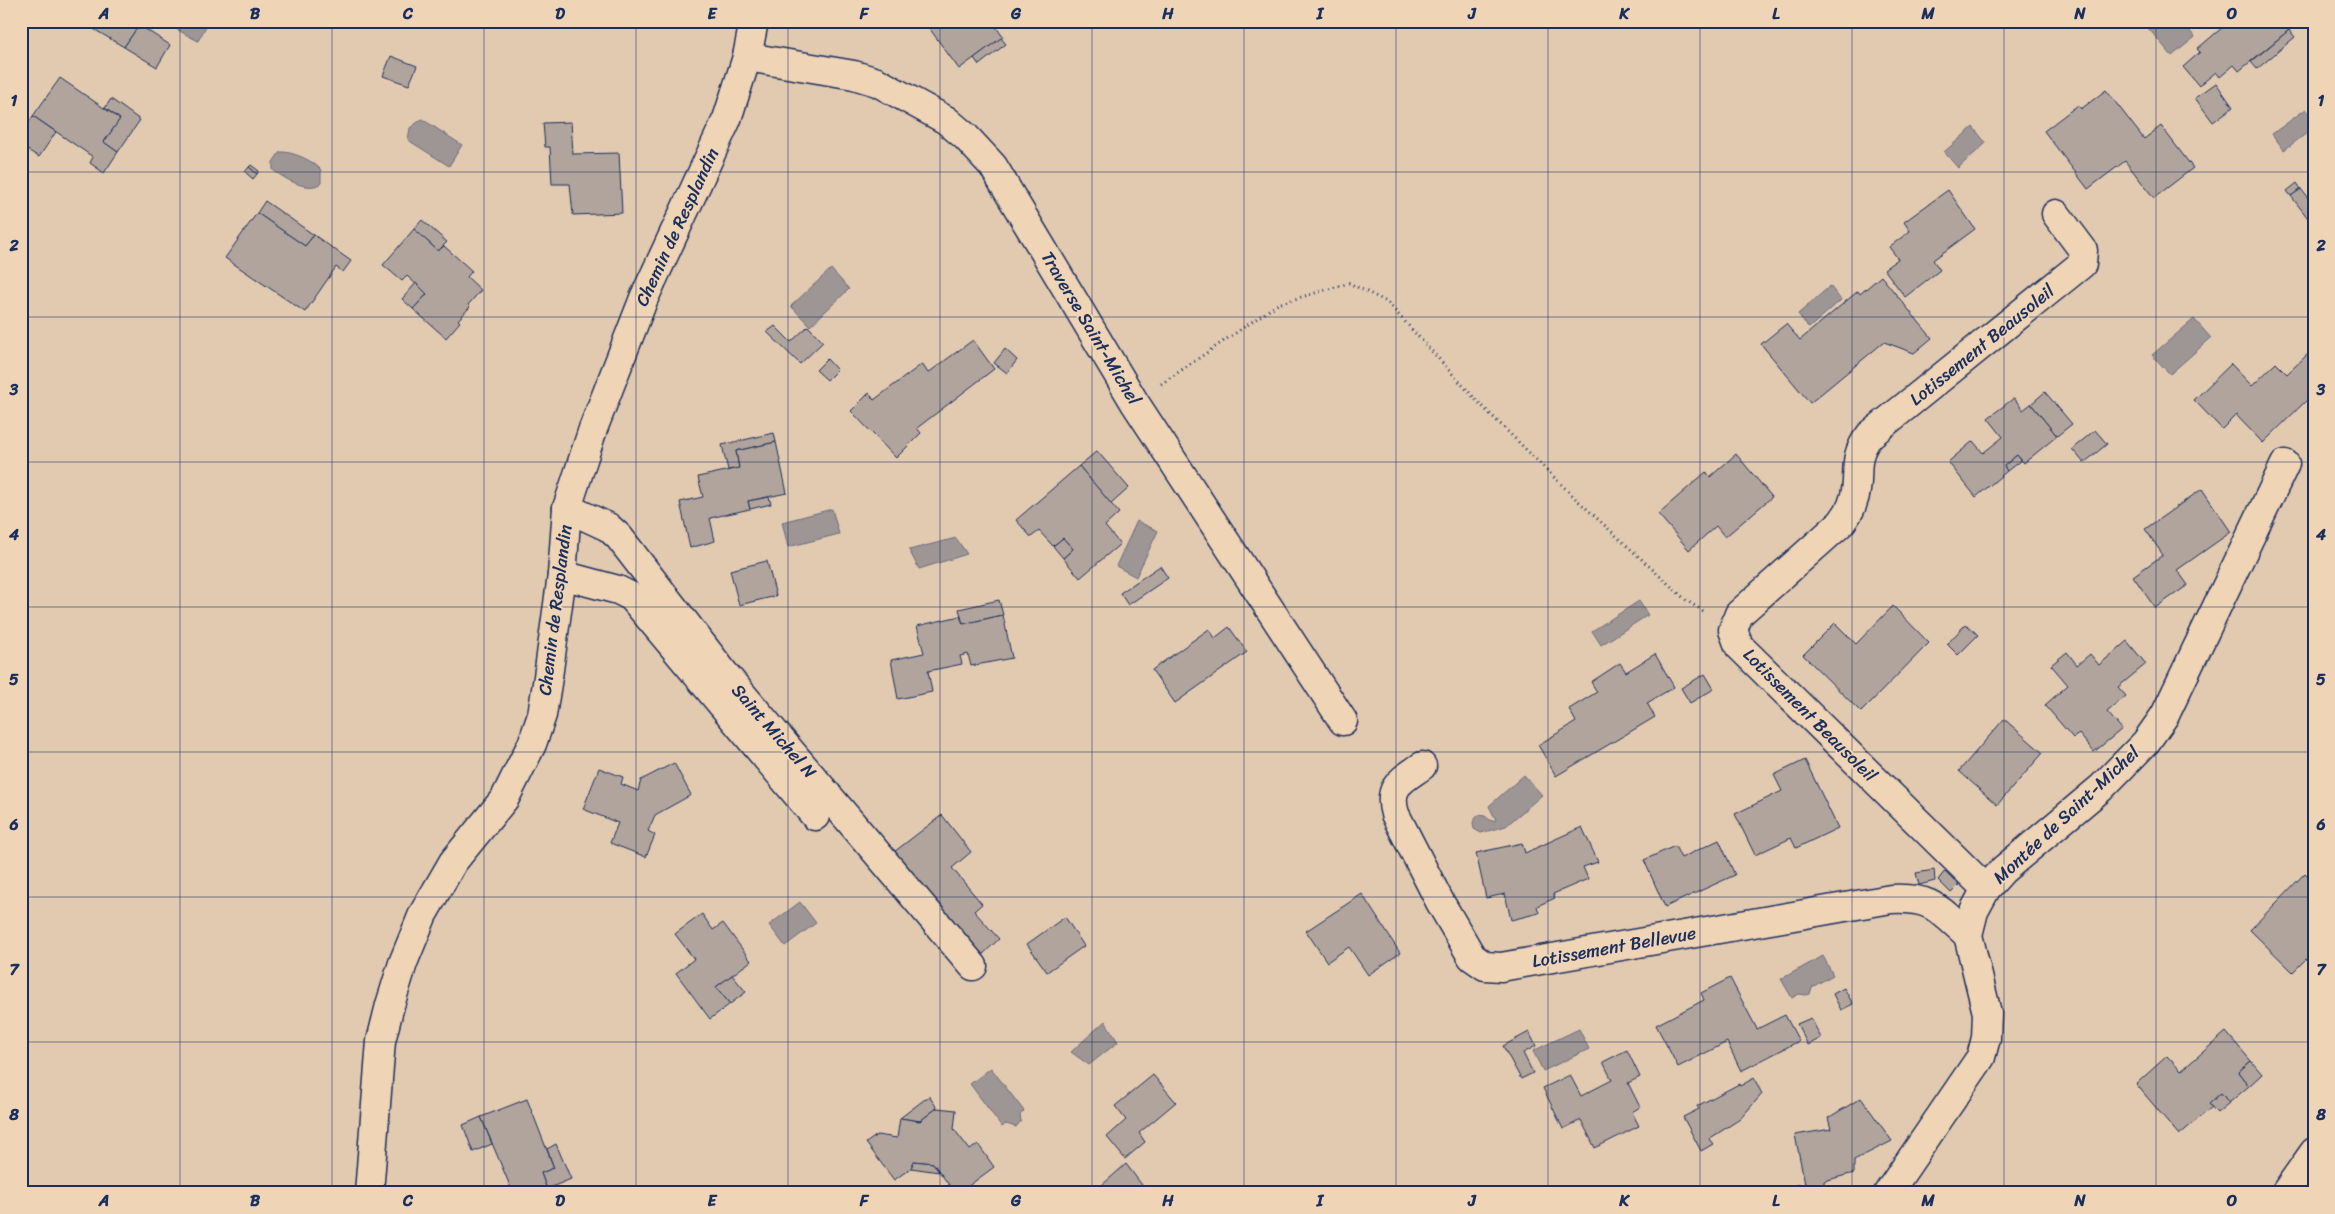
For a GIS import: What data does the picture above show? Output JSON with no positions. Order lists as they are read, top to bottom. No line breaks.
{"streets":{"street":["Chemin de Resplandin","Traverse Saint-Michel","Lotissement Beausoleil","Saint Michel N","Montée de Saint-Michel","Lotissement Bellevue"]},"crossings":[["Chemin de Resplandin","Traverse Saint-Michel"],["Chemin de Resplandin","Saint Michel N"],["Lotissement Beausoleil","Montée de Saint-Michel"],["Montée de Saint-Michel","Lotissement Bellevue"]],"grid":{"columns":["A","B","C","D","E","F","G","H","I","J","K","L","M","N","O"],"rows":["1","2","3","4","5","6","7","8"]}}
